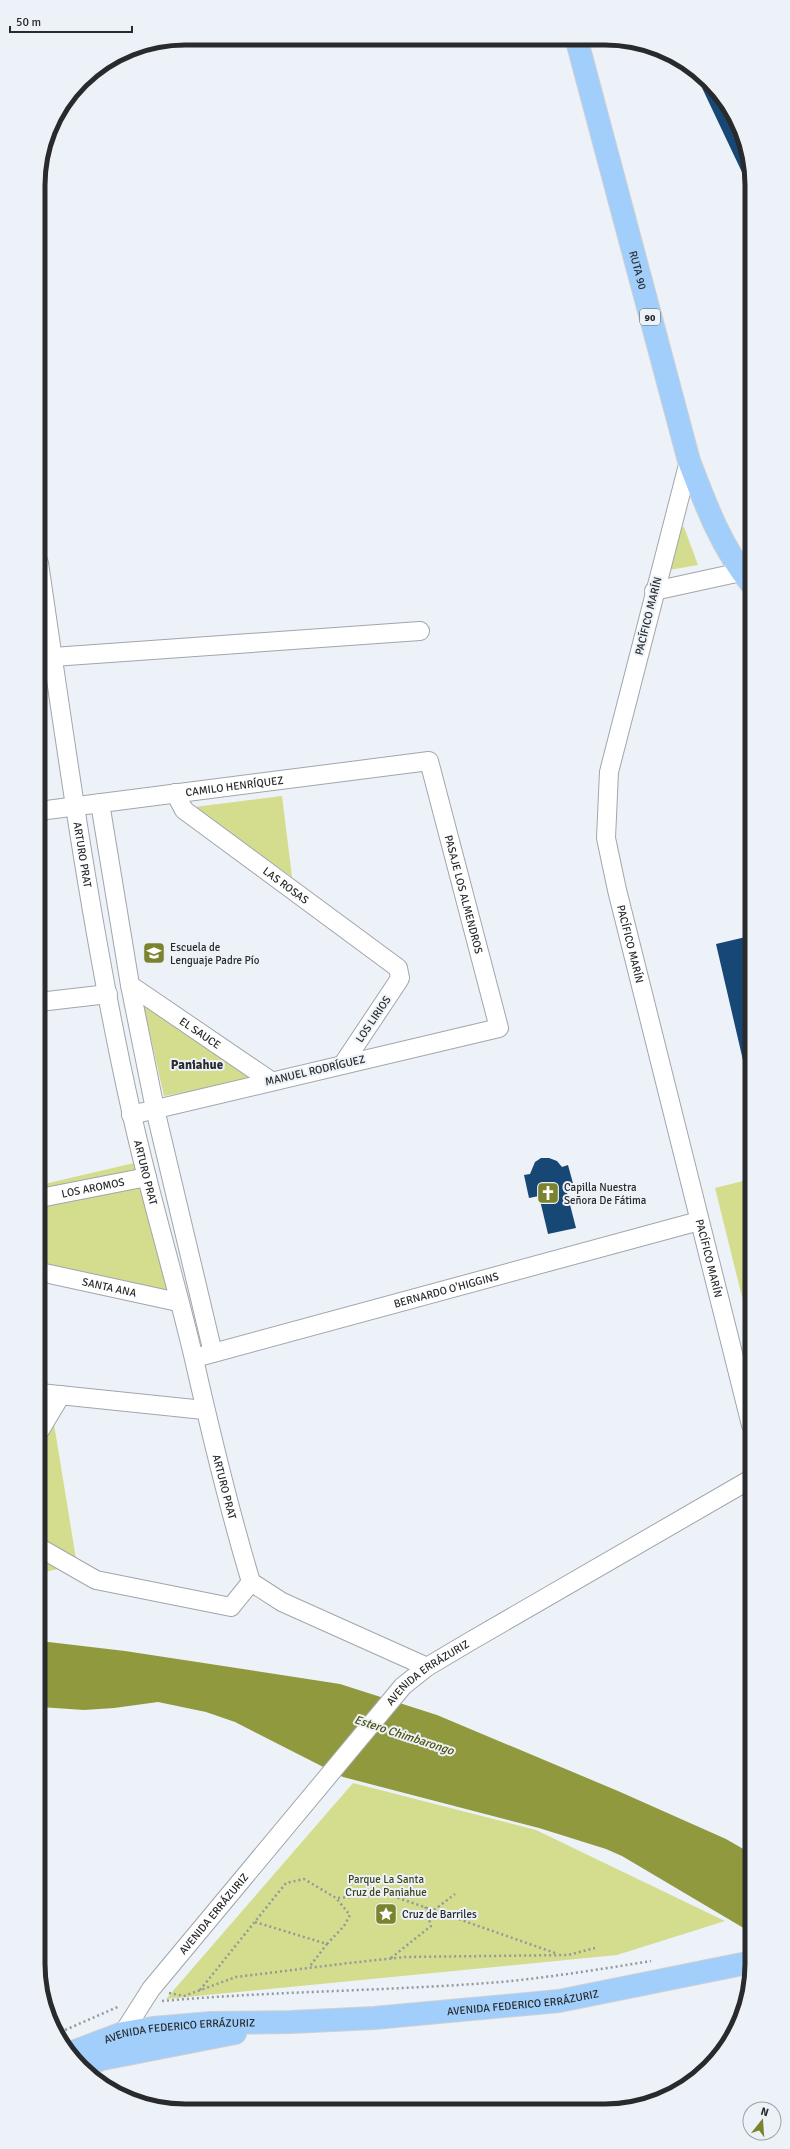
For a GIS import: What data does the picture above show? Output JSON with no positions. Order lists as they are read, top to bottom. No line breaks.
{"streets":{"main road":["RUTA 90","90","AVENIDA FEDERICO ERRÁZURIZ"],"street":["PACÍFICO MARÍN","CAMILO HENRÍQUEZ","ARTURO PRAT","LAS ROSAS","PASAJE LOS ALMENDROS","LOS LIRIOS","EL SAUCE","MANUEL RODRÍGUEZ","LOS AROMOS","SANTA ANA","BERNARDO O'HIGGINS","AVENIDA ERRÁZURIZ"]},"crossings":[["RUTA 90","PACÍFICO MARÍN"],["PACÍFICO MARÍN","BERNARDO O'HIGGINS"],["CAMILO HENRÍQUEZ","ARTURO PRAT"],["CAMILO HENRÍQUEZ","LAS ROSAS"],["CAMILO HENRÍQUEZ","PASAJE LOS ALMENDROS"],["ARTURO PRAT","MANUEL RODRÍGUEZ"],["ARTURO PRAT","LOS AROMOS"],["ARTURO PRAT","SANTA ANA"],["ARTURO PRAT","BERNARDO O'HIGGINS"],["LAS ROSAS","LOS LIRIOS"],["PASAJE LOS ALMENDROS","MANUEL RODRÍGUEZ"],["LOS LIRIOS","MANUEL RODRÍGUEZ"],["EL SAUCE","MANUEL RODRÍGUEZ"],["AVENIDA ERRÁZURIZ","AVENIDA FEDERICO ERRÁZURIZ"]],"districts":["Paniahue"],"water":["Estero Chimbarongo"],"parks":["Parque La Santa Cruz de Paniahue"],"places":{"school or university":["Escuela de Lenguaje Padre Pío"],"church":["Capilla Nuestra Señora De Fátima"],"place":["Cruz de Barriles"]},"scale_bar":"50 m","north":"top"}
